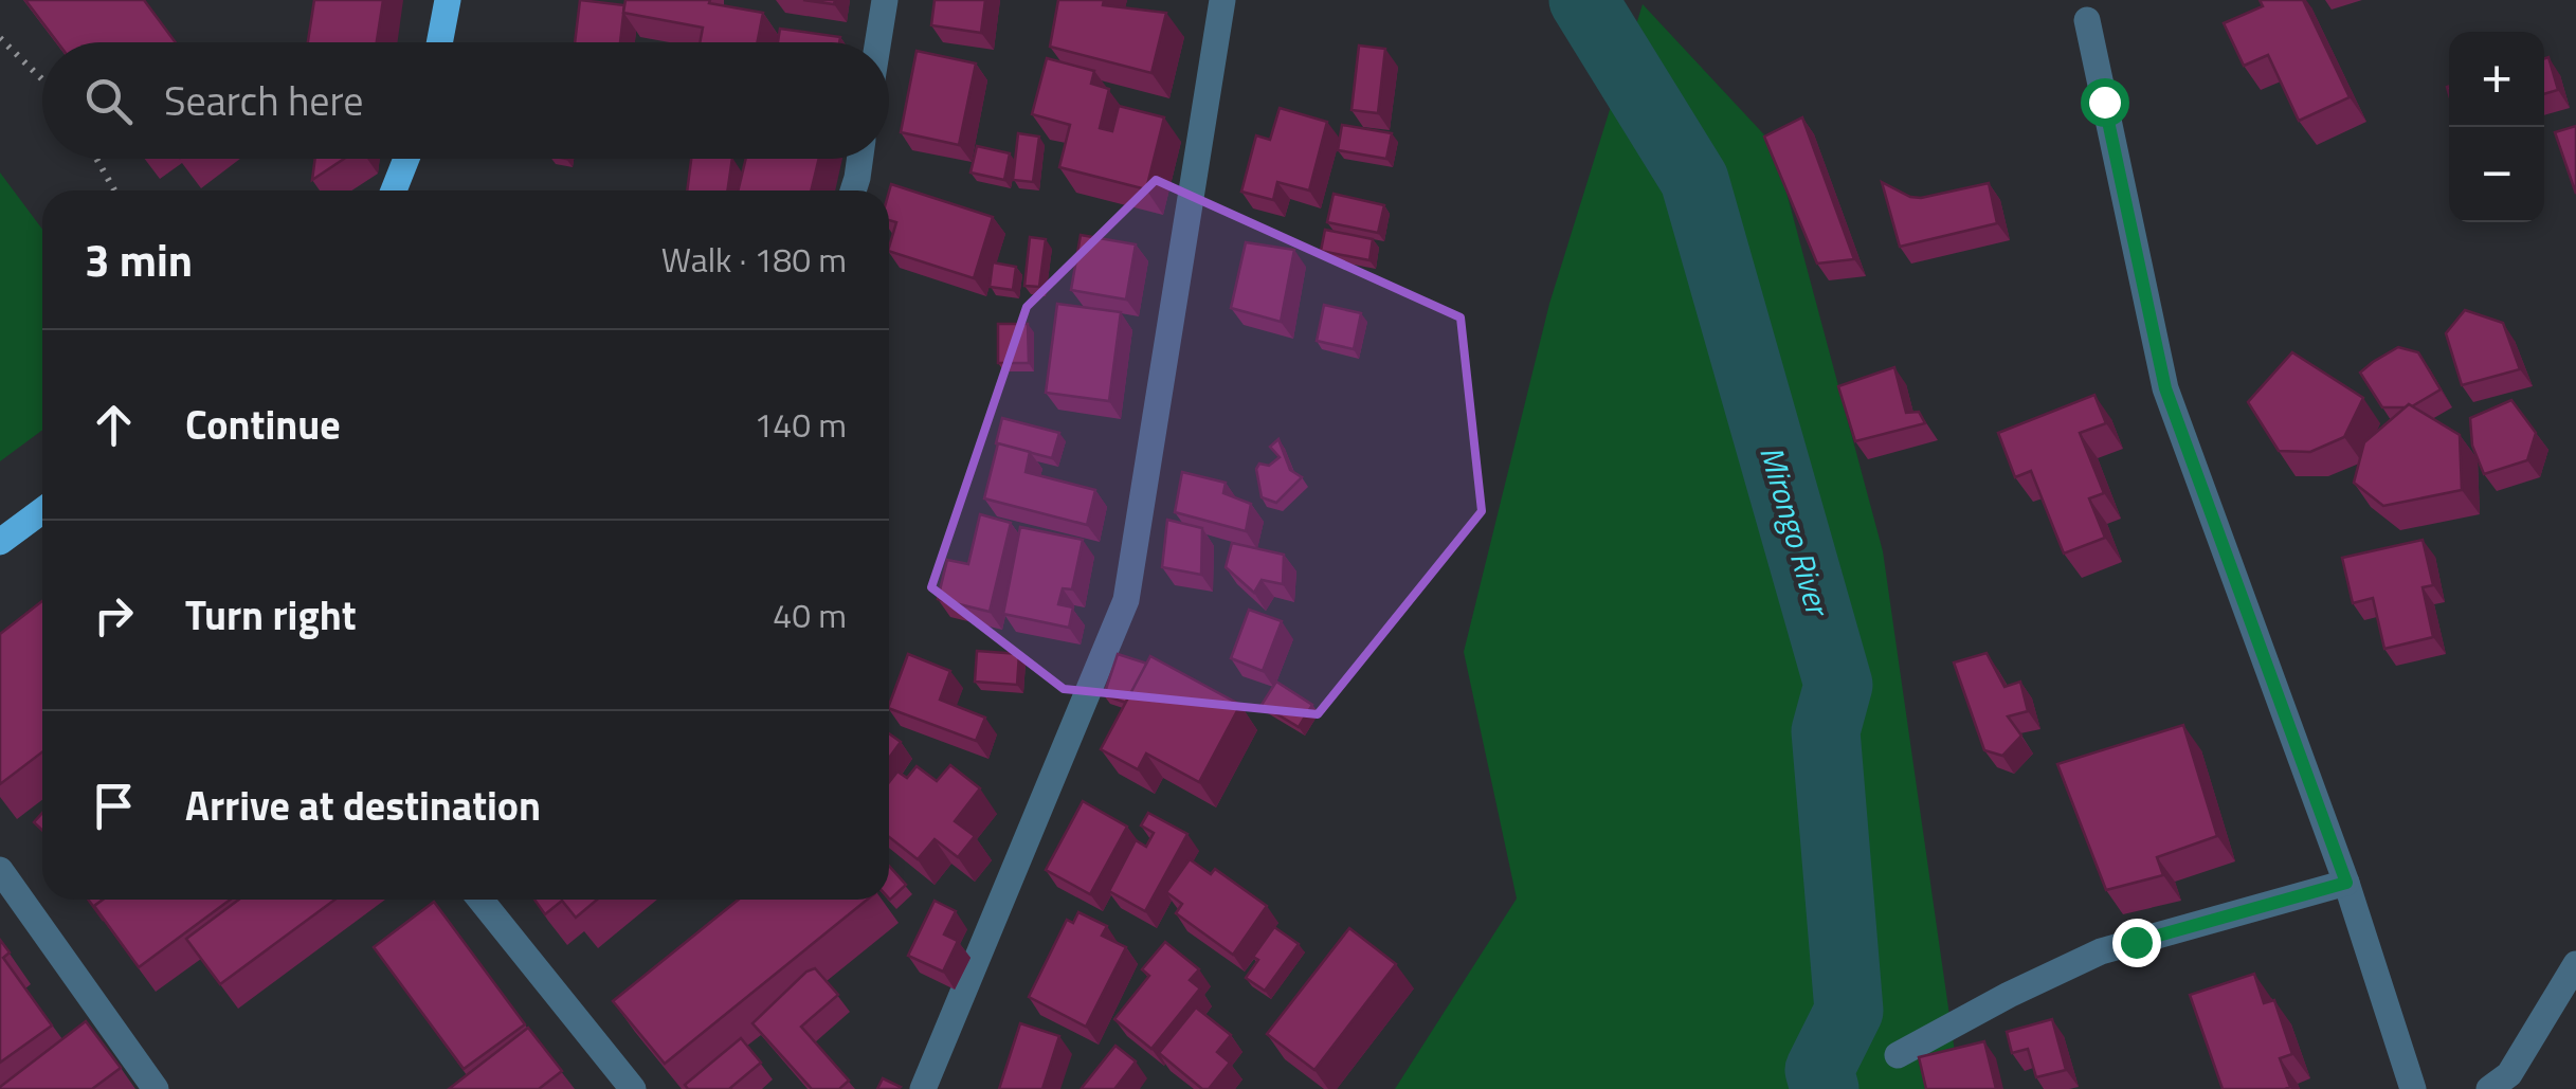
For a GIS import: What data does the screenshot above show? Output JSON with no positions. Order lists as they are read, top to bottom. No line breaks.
{"water":["Mirongo River"],"page":{"map_buttons":["+","−"],"search":"Search here","heading":["3 min","Walk · 180 m"],"list":[["Continue","140 m"],["Turn right","40 m"],"Arrive at destination"]}}
